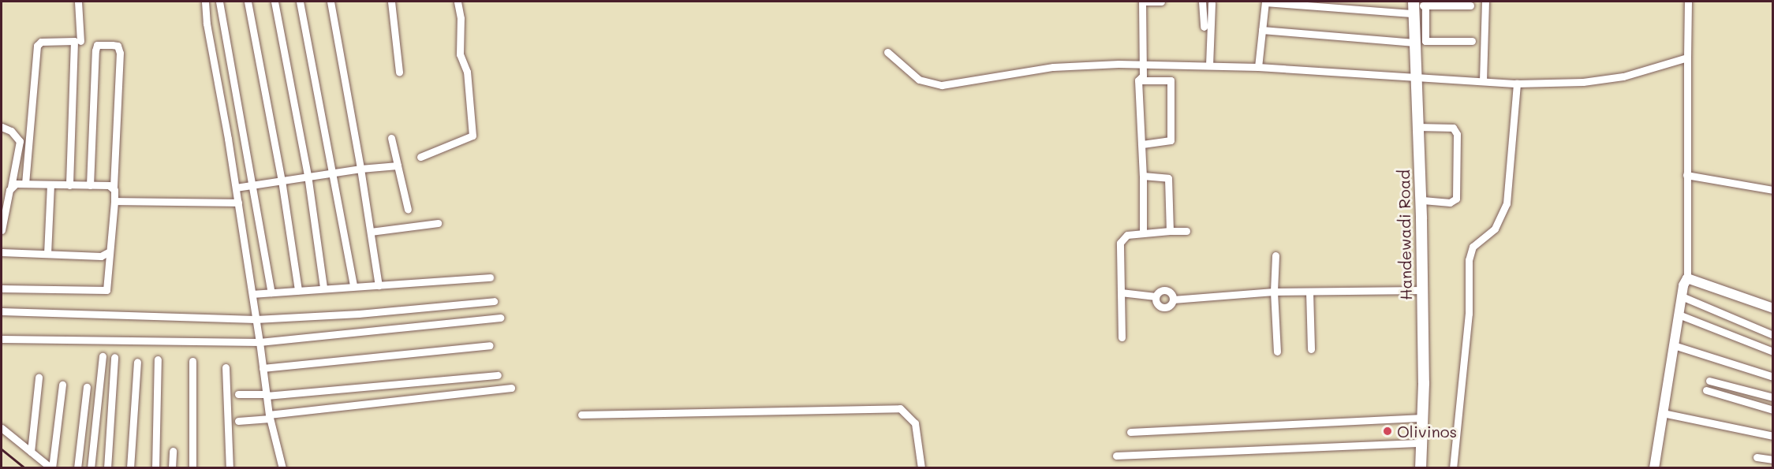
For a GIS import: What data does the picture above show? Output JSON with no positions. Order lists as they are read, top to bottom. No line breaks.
{"streets":{"main road":["Handewadi Road"]},"places":["Olivinos"]}
